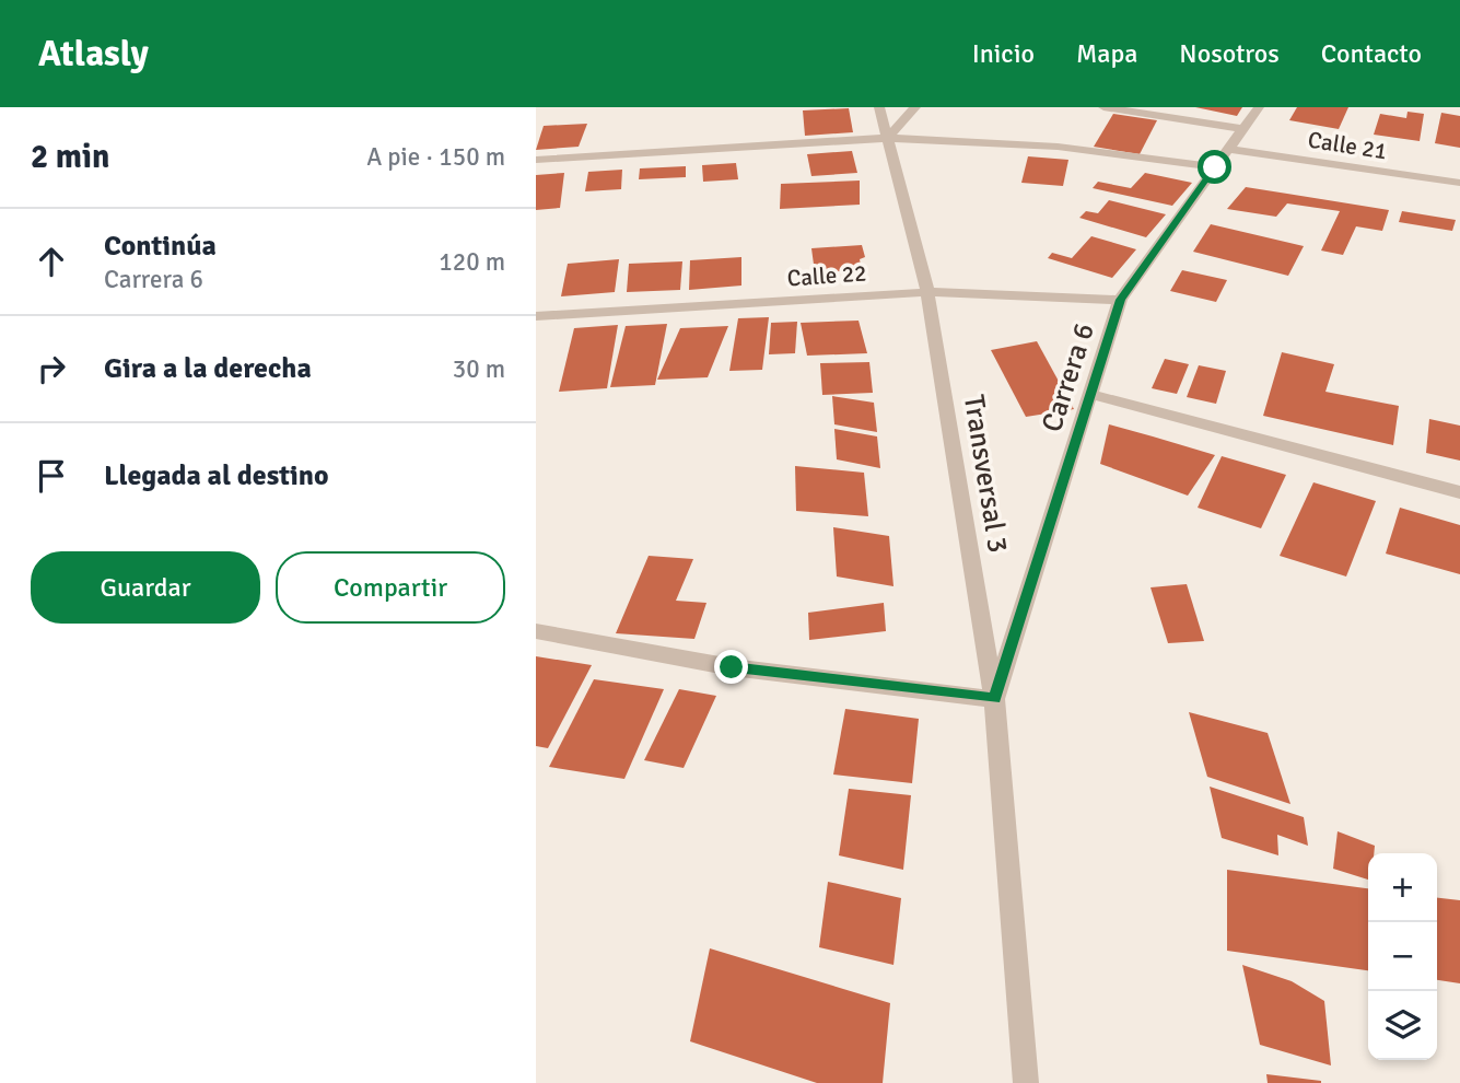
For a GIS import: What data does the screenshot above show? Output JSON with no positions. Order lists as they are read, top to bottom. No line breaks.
{"streets":{"street":["Calle 21","Calle 22","Carrera 6","Transversal 3"]},"crossings":[["Calle 21","Carrera 6"],["Calle 22","Carrera 6"],["Calle 22","Transversal 3"],["Carrera 6","Transversal 3"]],"page":{"header":"Atlasly","nav":["Inicio","Mapa","Nosotros","Contacto"],"heading":["2 min","A pie · 150 m"],"list":[["Continúa","Carrera 6","120 m"],["Gira a la derecha","30 m"],"Llegada al destino"],"buttons":["Guardar","Compartir"],"map_buttons":["+","−"]}}
